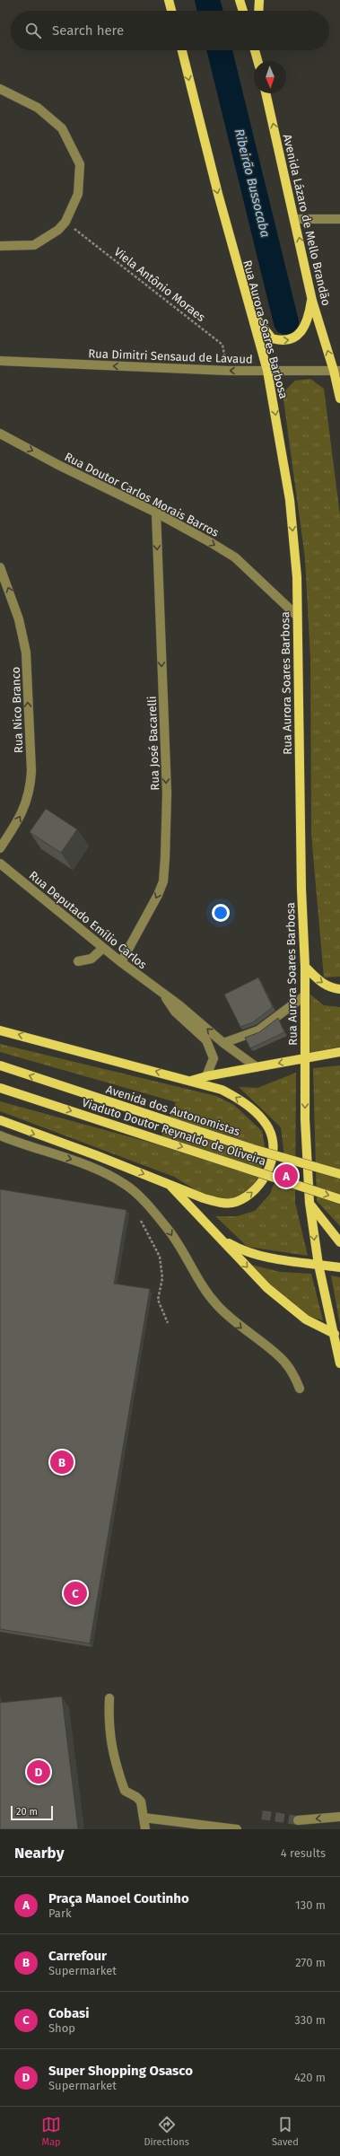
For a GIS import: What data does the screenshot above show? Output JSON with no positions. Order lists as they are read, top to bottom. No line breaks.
{"streets":{"main road":["Avenida Lázaro de Mello Brandão","Rua Aurora Soares Barbosa","Avenida dos Autonomistas","Viaduto Doutor Reynaldo de Oliveira"],"street":["Rua Dimitri Sensaud de Lavaud","Rua Doutor Carlos Morais Barros","Rua Nico Branco","Rua José Bacarelli","Rua Deputado Emílio Carlos"],"path":["Viela Antônio Moraes"]},"crossings":[["Avenida Lázaro de Mello Brandão","Rua Dimitri Sensaud de Lavaud"],["Viela Antônio Moraes","Rua Dimitri Sensaud de Lavaud"],["Rua Aurora Soares Barbosa","Rua Dimitri Sensaud de Lavaud"],["Rua Aurora Soares Barbosa","Rua Doutor Carlos Morais Barros"],["Rua Doutor Carlos Morais Barros","Rua José Bacarelli"],["Rua José Bacarelli","Rua Deputado Emílio Carlos"]],"one_way":["Avenida Lázaro de Mello Brandão","Rua Aurora Soares Barbosa","Rua Dimitri Sensaud de Lavaud","Rua Doutor Carlos Morais Barros","Rua Nico Branco","Rua José Bacarelli"],"water":["Ribeirão Bussocaba"],"scale_bar":"20 m","north":"bottom","page":{"search":"Search here","pins":["A","B","C","D"],"scale":"20 m","heading":["Nearby","4 results"],"list":[{"mark":"A","name":"Praça Manoel Coutinho","note":"Park","value":"130 m"},{"mark":"B","name":"Carrefour","note":"Supermarket","value":"270 m"},{"mark":"C","name":"Cobasi","note":"Shop","value":"330 m"},{"mark":"D","name":"Super Shopping Osasco","note":"Supermarket","value":"420 m"}],"nav":["Map","Directions","Saved"]}}
